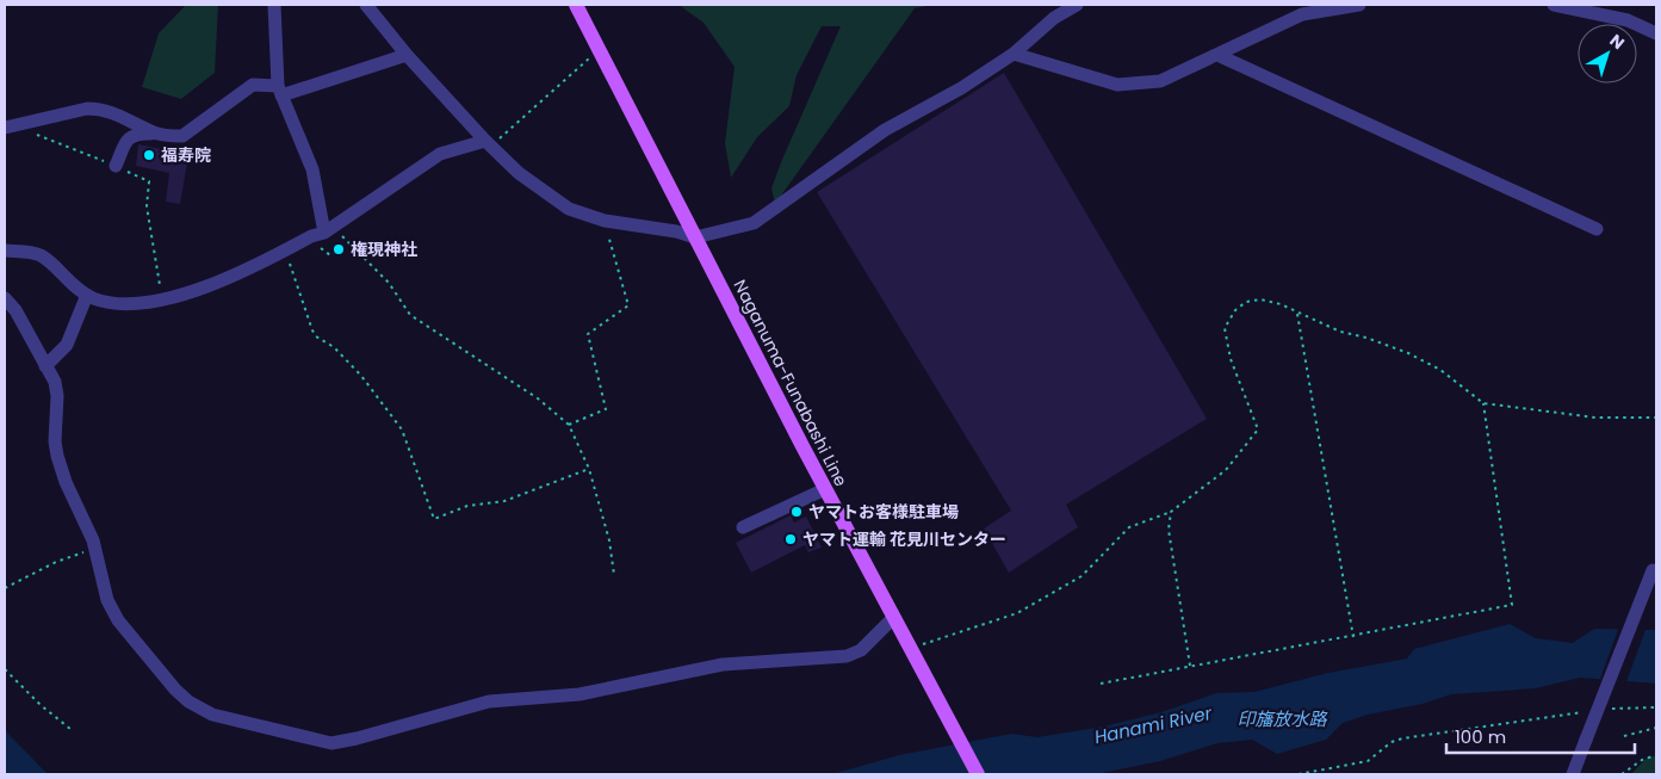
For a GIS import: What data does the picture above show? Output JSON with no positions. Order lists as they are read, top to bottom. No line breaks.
{"streets":{"main road":["Naganuma-Funabashi Line"]},"water":["印旛放水路","Hanami River"],"places":["福寿院","権現神社","ヤマトお客様駐車場","ヤマト運輸 花見川センター"],"scale_bar":"100 m","north":"top right"}
